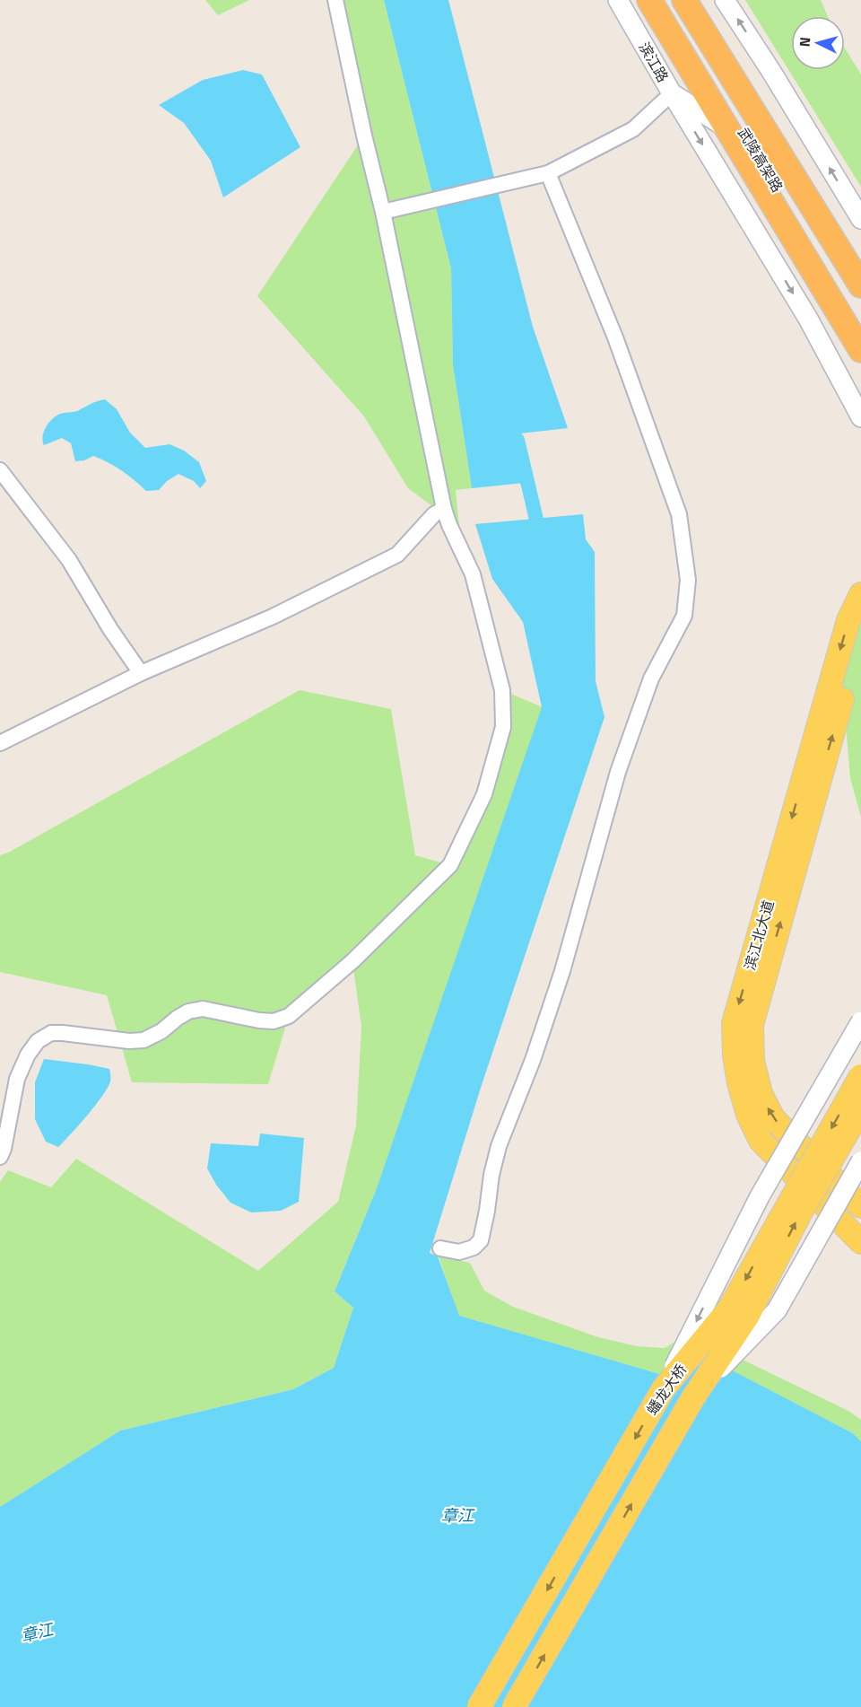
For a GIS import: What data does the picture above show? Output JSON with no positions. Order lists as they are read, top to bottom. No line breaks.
{"streets":{"highway":["武陵高架路"],"main road":["滨江北大道","蟠龙大桥"],"street":["滨江路"]},"water":["章江"],"north":"left"}
